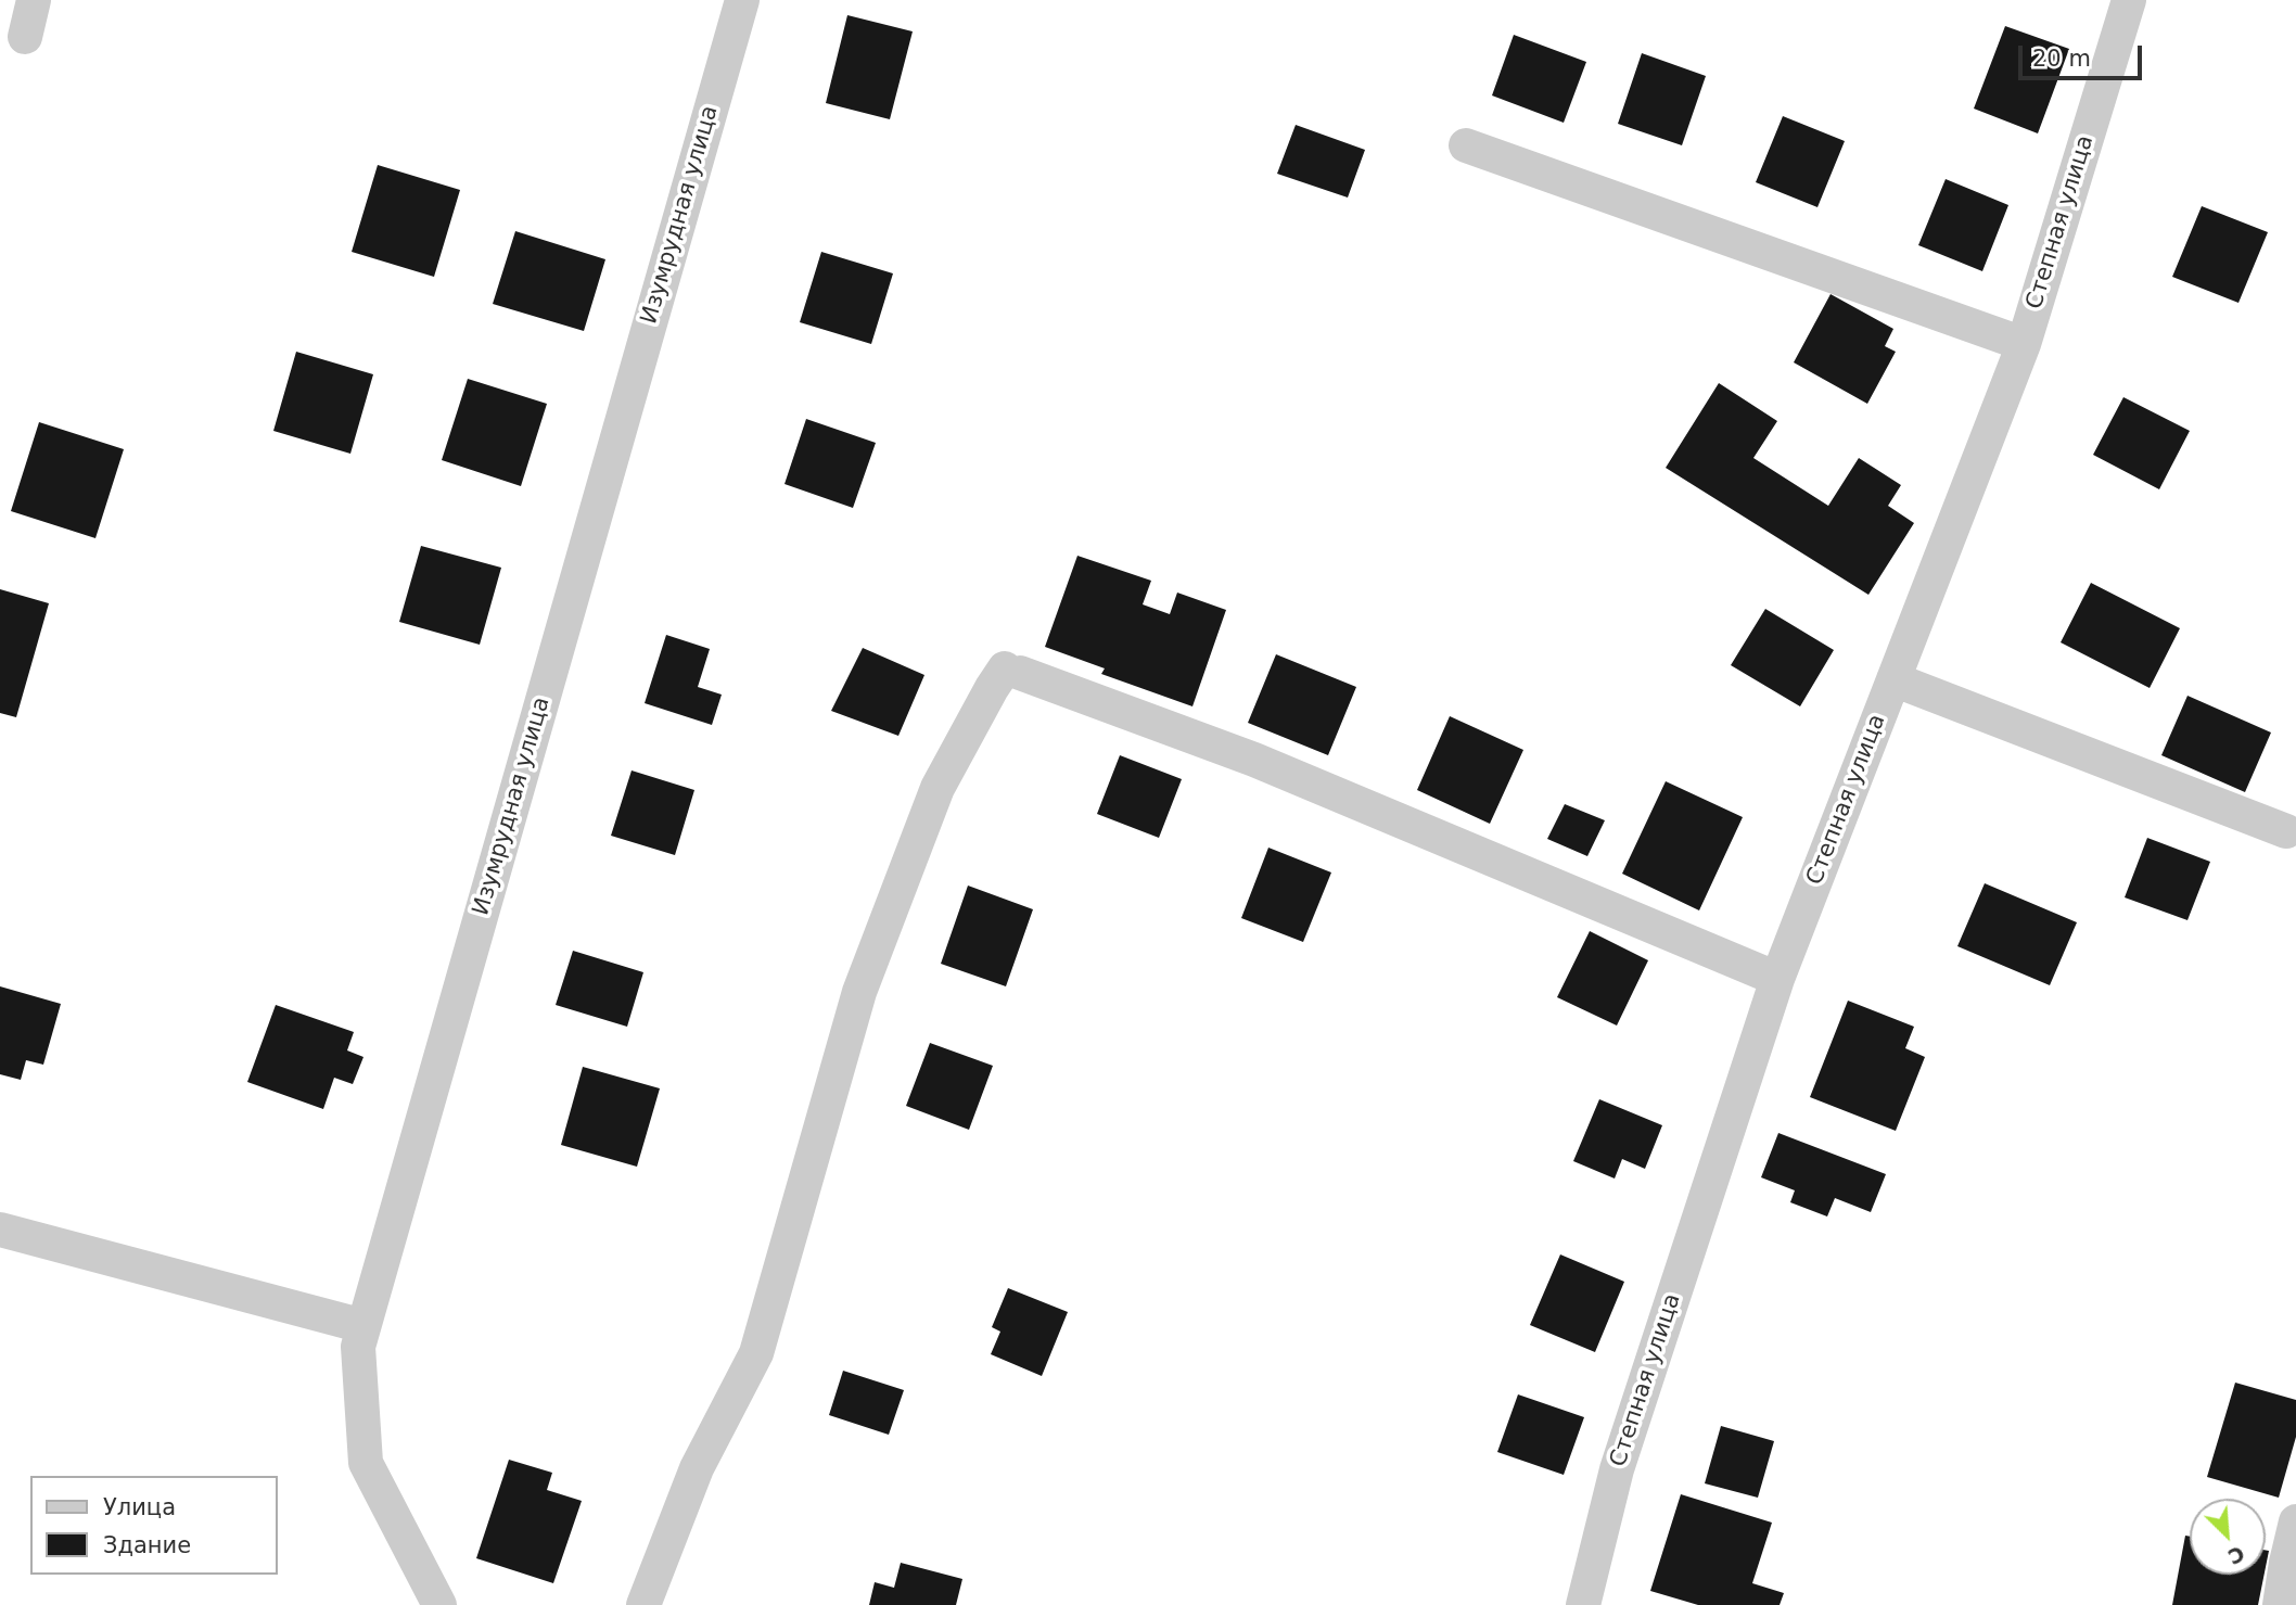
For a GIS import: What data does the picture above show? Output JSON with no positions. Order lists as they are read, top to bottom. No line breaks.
{"streets":{"street":["Изумрудная улица","Степная улица"]},"legend":["Улица","Здание"],"scale_bar":"20 m","north":"bottom right"}
